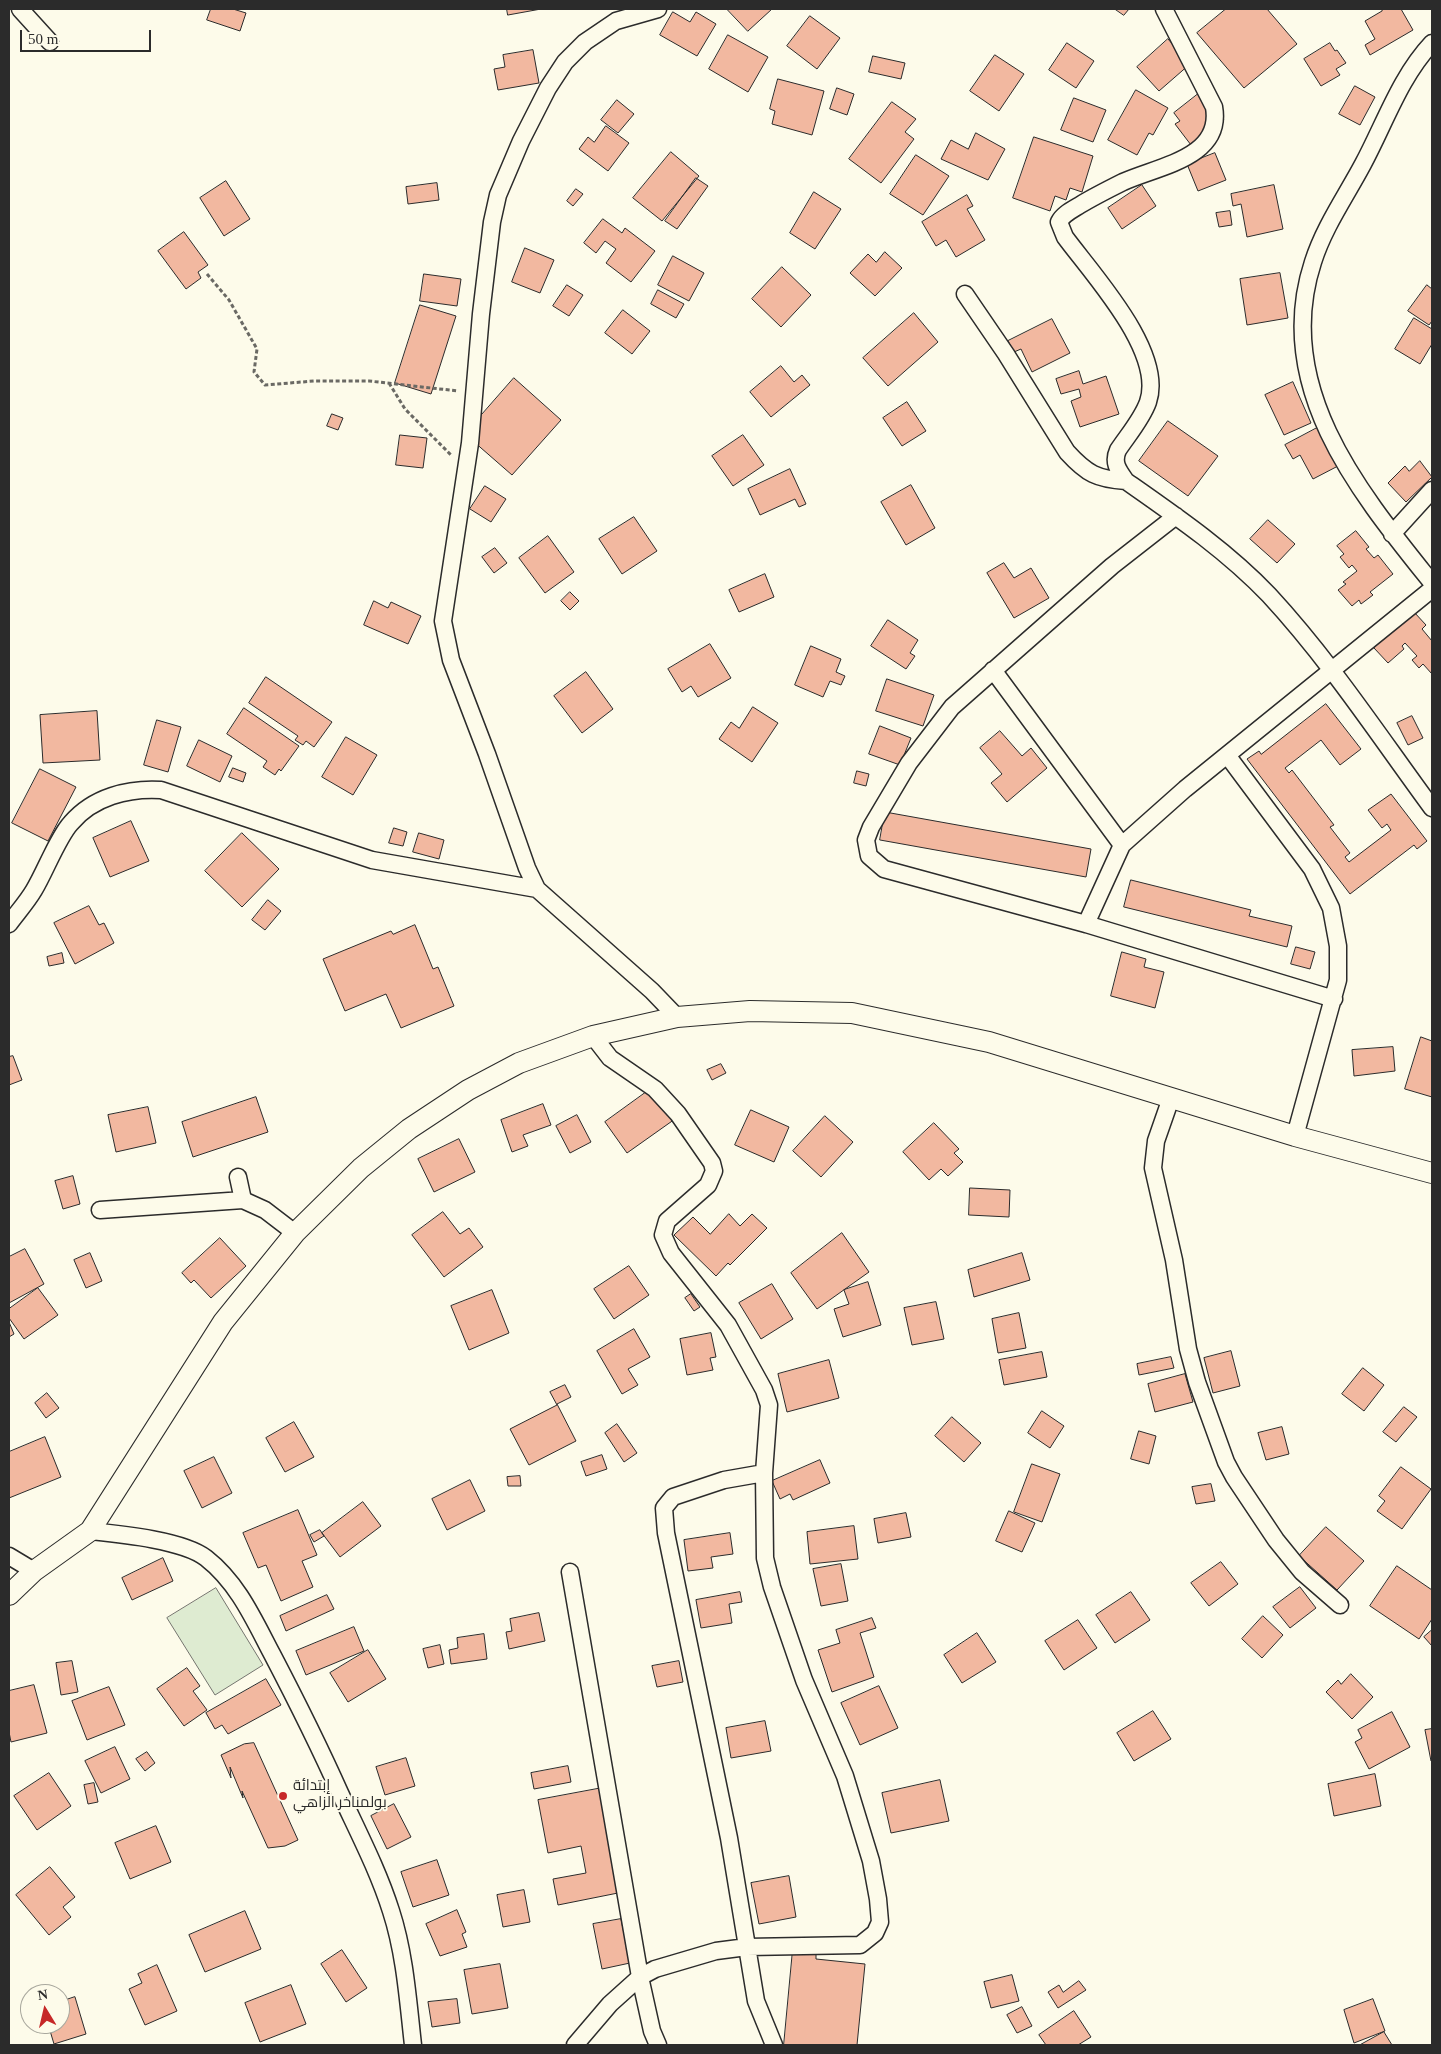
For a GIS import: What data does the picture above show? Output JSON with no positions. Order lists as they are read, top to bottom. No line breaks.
{"places":["إبتدائة بولمناخر الزاهي"],"scale_bar":"50 m","north":"top"}
